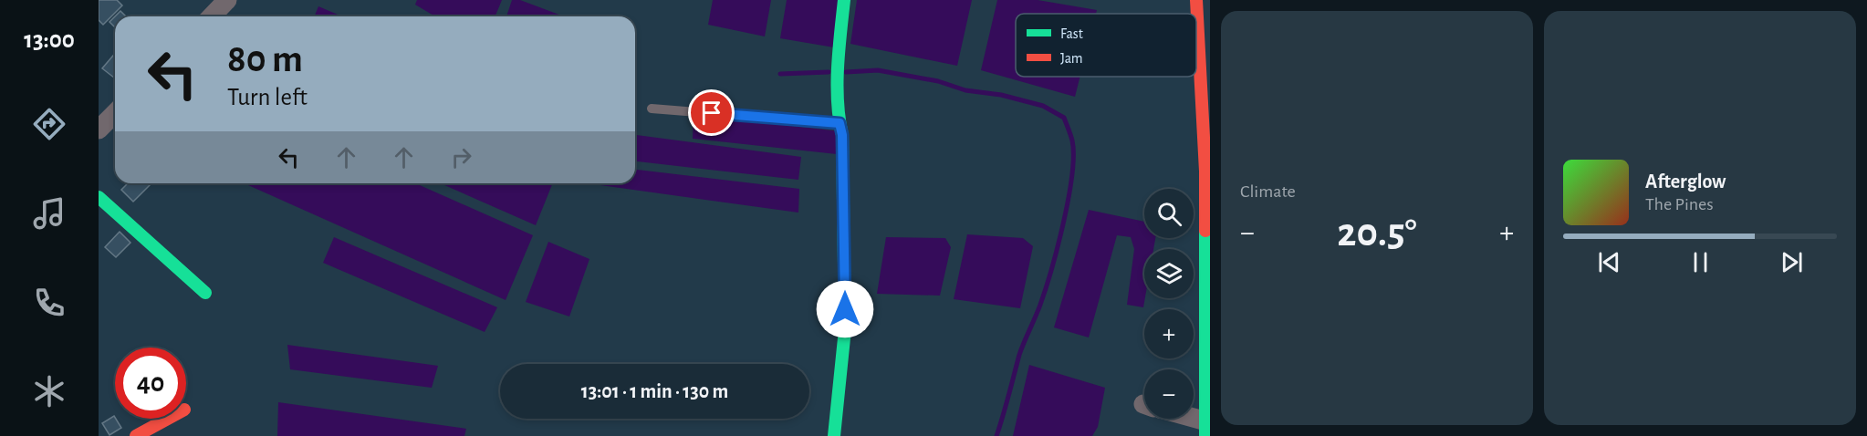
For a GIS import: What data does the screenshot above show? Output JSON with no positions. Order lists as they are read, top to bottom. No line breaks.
{"legend":["Fast","Jam"],"page":{"tabs":"13:00","tile":"Climate","turn":["80 m","Turn left"],"song":["Afterglow","The Pines"],"map_buttons":["+","−"],"heat":["−","20.5°","+"],"limit":"40","trip":"13:01 · 1 min · 130 m"}}
